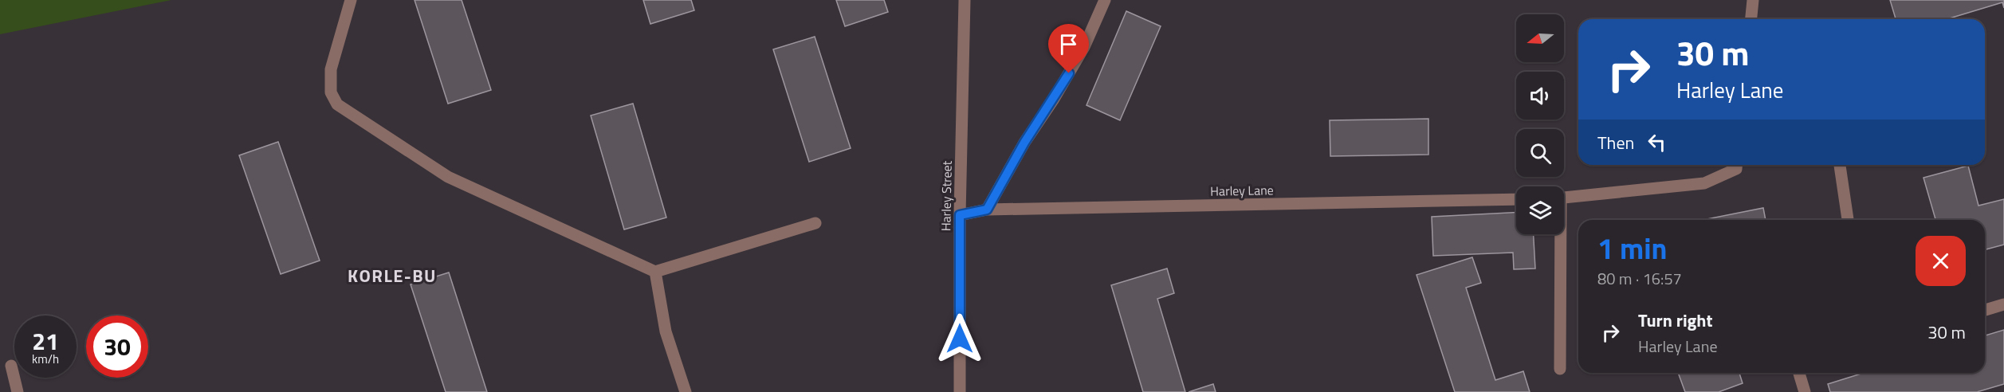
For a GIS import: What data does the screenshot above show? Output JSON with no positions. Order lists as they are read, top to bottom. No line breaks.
{"streets":{"street":["Harley Lane","Harley Street"]},"crossings":[["Harley Lane","Harley Street"]],"districts":["KORLE-BU"],"north":"left","page":{"turn":["30 m","Harley Lane"],"then":"Then","heading":["1 min","80 m · 16:57"],"list":[{"name":"Turn right","note":"Harley Lane","value":"30 m"}],"speed":"21 km/h","limit":"30"}}
